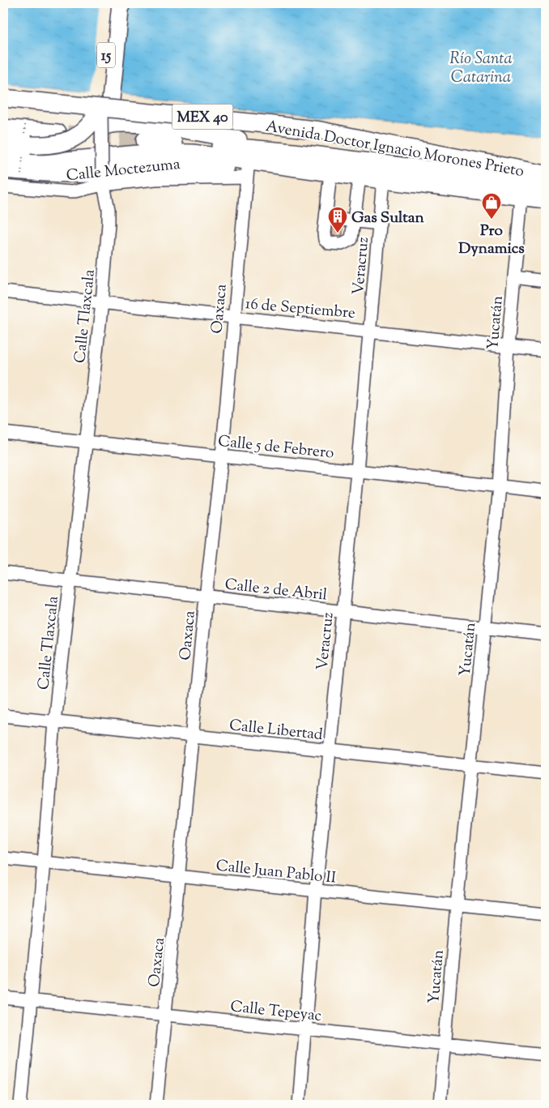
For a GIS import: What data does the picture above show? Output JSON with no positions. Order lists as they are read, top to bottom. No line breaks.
{"streets":{"highway":["15","MEX 40","Avenida Doctor Ignacio Morones Prieto"],"street":["Calle Moctezuma","Veracruz","16 de Septiembre","Oaxaca","Calle Tlaxcala","Yucatán","Calle 5 de Febrero","Calle 2 de Abril","Calle Libertad","Calle Juan Pablo II","Calle Tepeyac"]},"crossings":[["15","Calle Moctezuma"],["15","Calle Tlaxcala"],["MEX 40","Avenida Doctor Ignacio Morones Prieto"],["MEX 40","Yucatán"],["Avenida Doctor Ignacio Morones Prieto","Veracruz"],["Avenida Doctor Ignacio Morones Prieto","Yucatán"],["Calle Moctezuma","Oaxaca"],["Calle Moctezuma","Calle Tlaxcala"],["Veracruz","16 de Septiembre"],["Veracruz","Calle 5 de Febrero"],["Veracruz","Calle 2 de Abril"],["Veracruz","Calle Libertad"],["Veracruz","Calle Juan Pablo II"],["Veracruz","Calle Tepeyac"],["16 de Septiembre","Oaxaca"],["16 de Septiembre","Calle Tlaxcala"],["16 de Septiembre","Yucatán"],["Oaxaca","Calle 5 de Febrero"],["Oaxaca","Calle 2 de Abril"],["Oaxaca","Calle Libertad"],["Oaxaca","Calle Juan Pablo II"],["Oaxaca","Calle Tepeyac"],["Calle Tlaxcala","Calle 5 de Febrero"],["Calle Tlaxcala","Calle 2 de Abril"],["Calle Tlaxcala","Calle Libertad"],["Calle Tlaxcala","Calle Juan Pablo II"],["Calle Tlaxcala","Calle Tepeyac"],["Yucatán","Calle 5 de Febrero"],["Yucatán","Calle 2 de Abril"],["Yucatán","Calle Libertad"],["Yucatán","Calle Juan Pablo II"],["Yucatán","Calle Tepeyac"]],"water":["Río Santa Catarina"],"places":{"shop":["Pro Dynamics"],"building":["Gas Sultan"]}}
